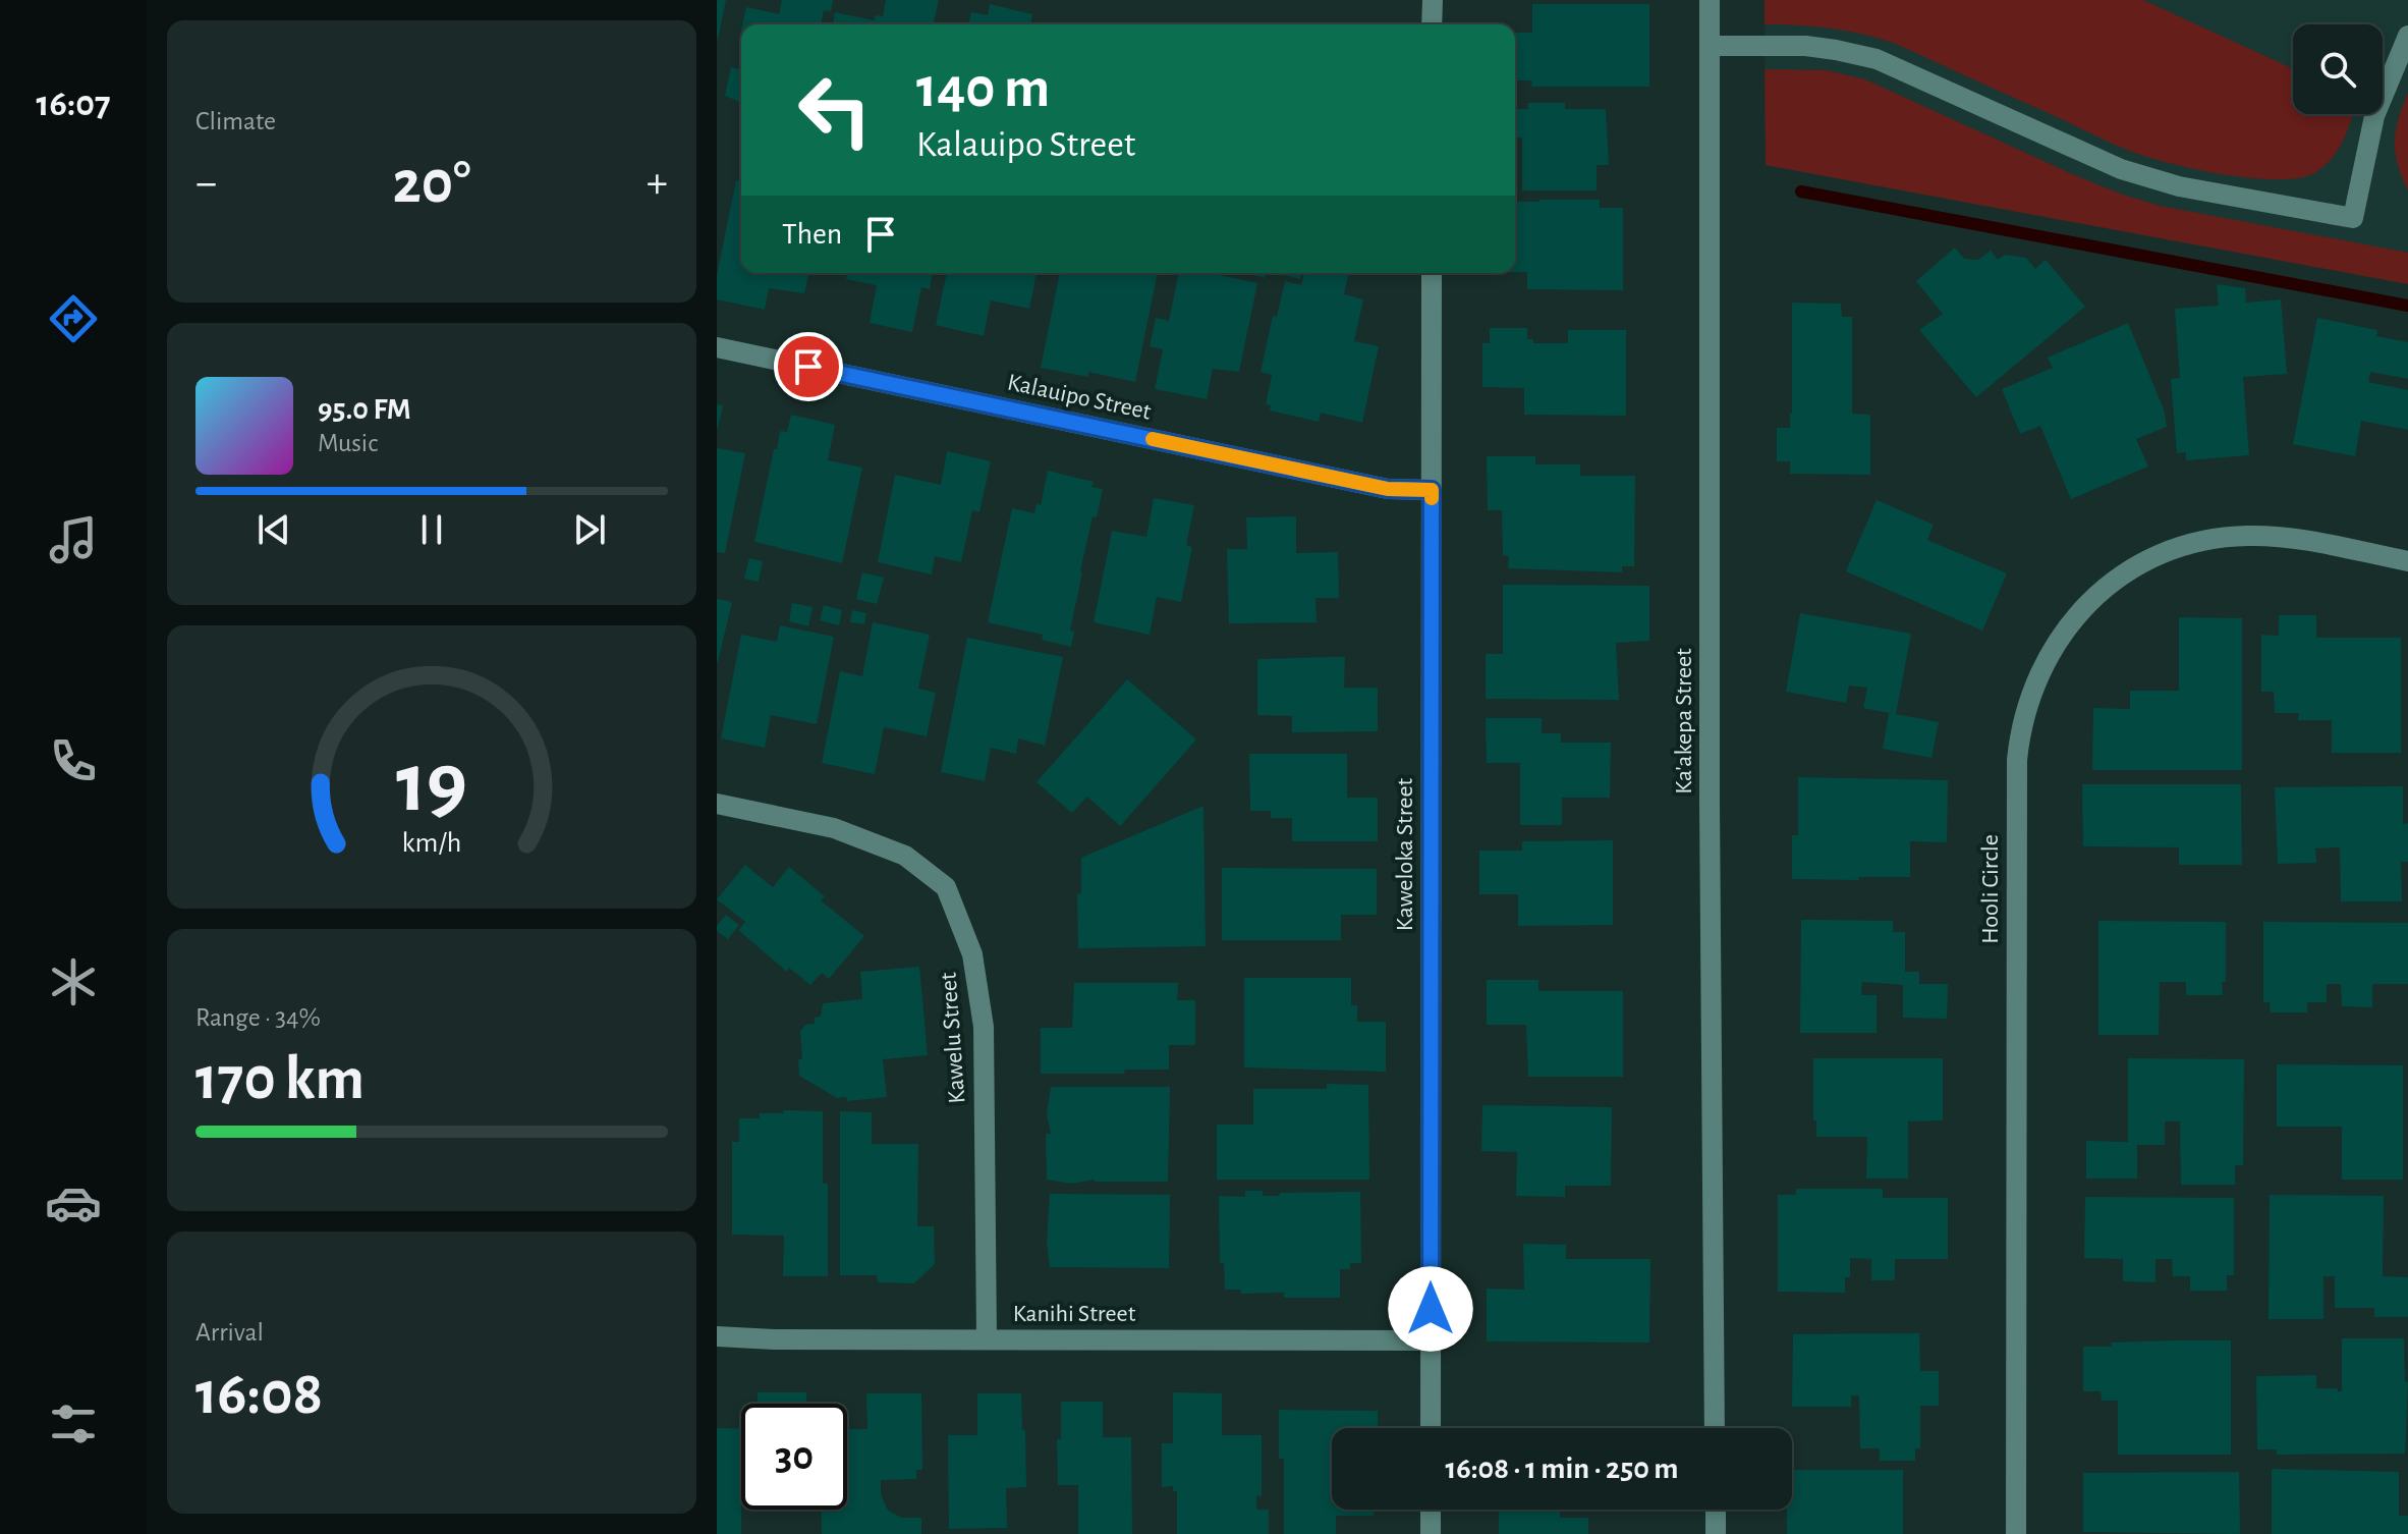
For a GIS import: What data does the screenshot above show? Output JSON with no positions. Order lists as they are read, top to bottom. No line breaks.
{"streets":{"street":["Kalauipo Street","Ka'akepa Street","Kaweloka Street","Hooli Circle","Kawelu Street","Kanihi Street"]},"crossings":[["Kalauipo Street","Kaweloka Street"],["Kaweloka Street","Kanihi Street"],["Kawelu Street","Kanihi Street"]],"page":{"tabs":"16:07","tile":["Climate",["Range · 34%","170 km"],["Arrival","16:08"]],"turn":["140 m","Kalauipo Street"],"heat":["−","20°","+"],"then":"Then","song":["95.0 FM","Music"],"limit":"30","trip":"16:08 · 1 min · 250 m","gauge":["19","km/h"]}}
